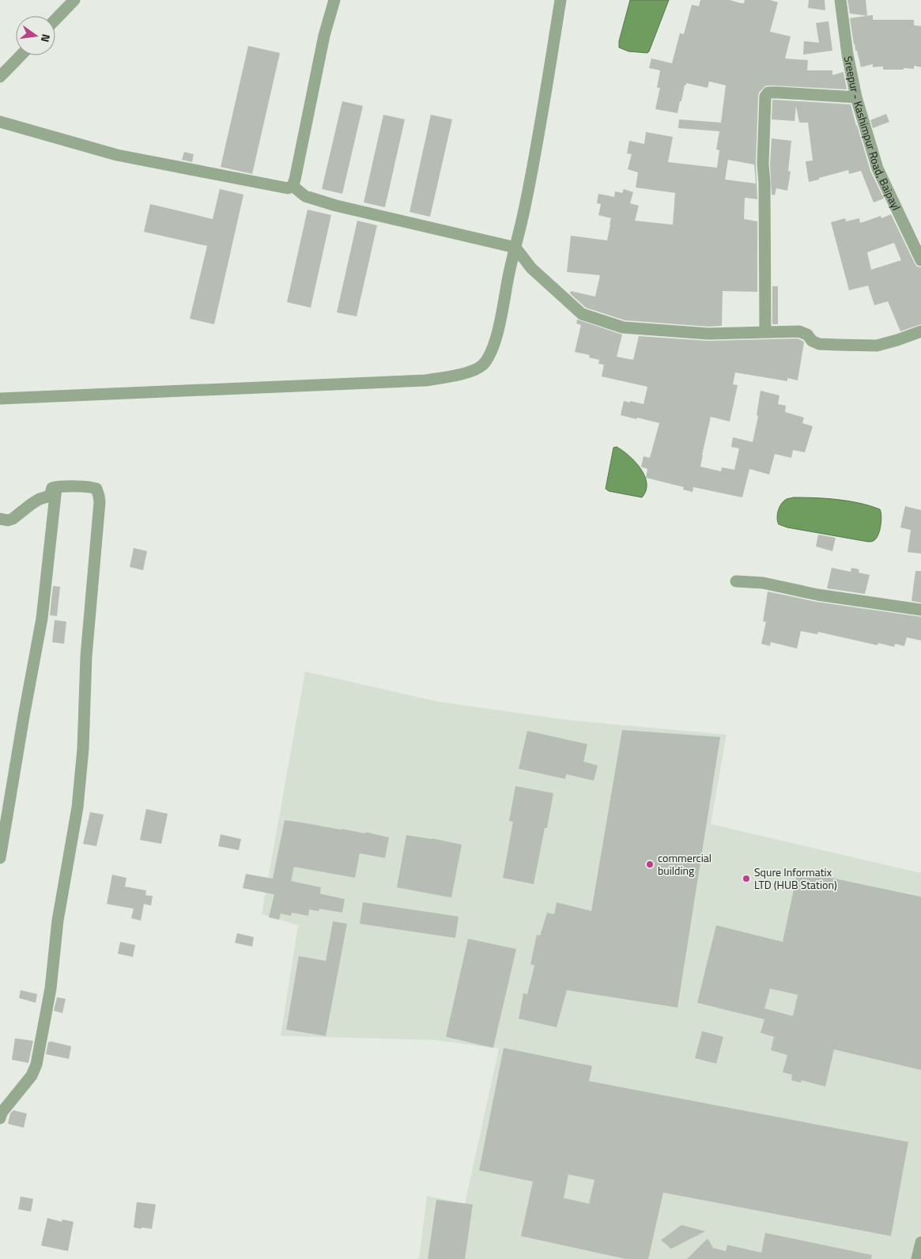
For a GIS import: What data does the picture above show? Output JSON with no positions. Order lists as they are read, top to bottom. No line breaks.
{"streets":{"street":["Sreepur - Kashimpur Road, Baipayl"]},"places":["commercial building","Squre Informatix LTD (HUB Station)"],"north":"right"}
